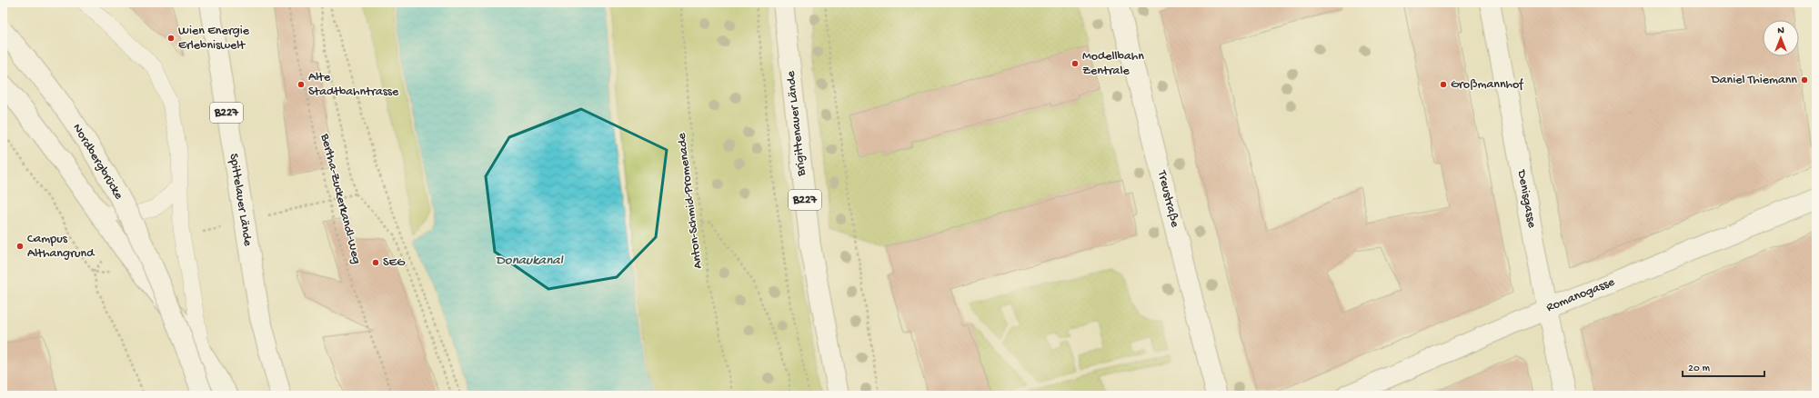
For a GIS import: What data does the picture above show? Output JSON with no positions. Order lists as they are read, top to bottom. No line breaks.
{"streets":{"main road":["B227","Brigittenauer Lände","Nordbergbrücke","Treustraße","Denisgasse","Spittelauer Lände","Romanogasse"],"path":["Bertha-Zuckerkandl-Weg","Anton-Schmid-Promenade"]},"crossings":[["Denisgasse","Romanogasse"]],"water":["Donaukanal"],"places":["Wien Energie Erlebniswelt","Modellbahn Zentrale","Daniel Thiemann","Alte Stadtbahntrasse","Großmannhof","Campus Althangrund","SEG"],"scale_bar":"20 m","north":"top"}
